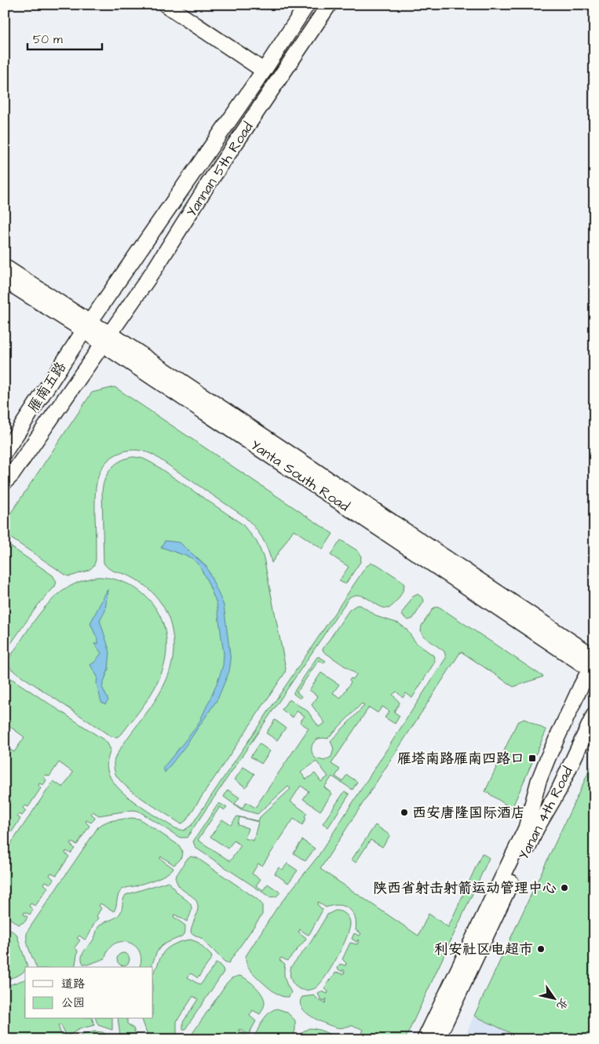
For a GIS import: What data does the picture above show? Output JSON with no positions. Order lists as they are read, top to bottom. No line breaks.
{"streets":{"main road":["Yannan 5th Road","雁南五路","Yanta South Road","Yanan 4th Road"]},"crossings":[["Yannan 5th Road","雁南五路"],["Yannan 5th Road","Yanta South Road"],["雁南五路","Yanta South Road"],["Yanta South Road","Yanan 4th Road"]],"places":{"transit":["雁塔南路雁南四路口"],"other":["西安唐隆国际酒店","陕西省射击射箭运动管理中心","利安社区电超市"]},"legend":["道路","公园"],"scale_bar":"50 m","north":"bottom right"}
